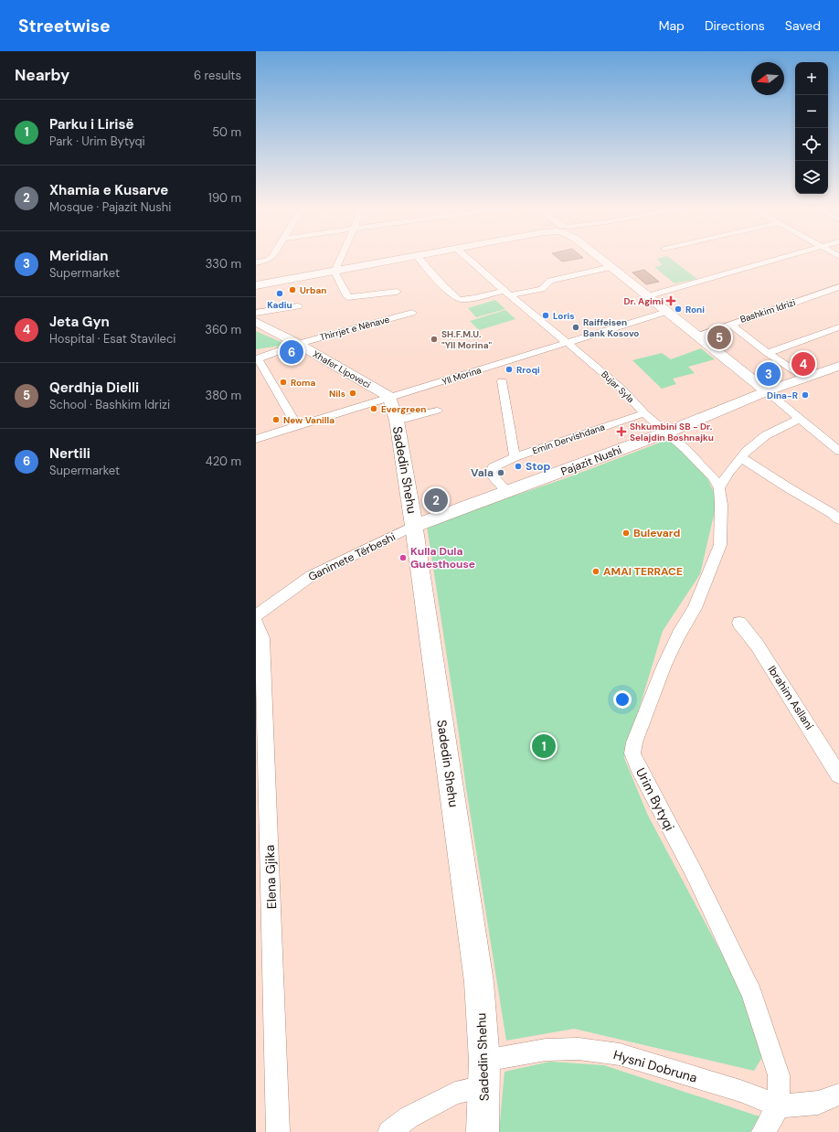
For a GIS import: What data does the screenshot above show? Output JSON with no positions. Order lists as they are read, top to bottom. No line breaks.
{"streets":{"street":["Bashkim Idrizi","Thirrjet e Nënave","Xhafer Lipoveci","Yll Morina","Bujar Syla","Emin Dervishdana","Pajazit Nushi","Sadedin Shehu","Ganimete Tërbeshi","Ibrahim Asllani","Urim Bytyqi","Elena Gjika","Hysni Dobruna"]},"crossings":[["Thirrjet e Nënave","Xhafer Lipoveci"],["Xhafer Lipoveci","Yll Morina"],["Xhafer Lipoveci","Sadedin Shehu"],["Yll Morina","Bujar Syla"],["Yll Morina","Sadedin Shehu"],["Bujar Syla","Emin Dervishdana"],["Bujar Syla","Pajazit Nushi"],["Bujar Syla","Urim Bytyqi"],["Emin Dervishdana","Pajazit Nushi"],["Pajazit Nushi","Sadedin Shehu"],["Pajazit Nushi","Ganimete Tërbeshi"],["Pajazit Nushi","Urim Bytyqi"],["Sadedin Shehu","Ganimete Tërbeshi"],["Sadedin Shehu","Hysni Dobruna"],["Urim Bytyqi","Hysni Dobruna"]],"places":{"other":["Urban","Kadiu","Roni","Loris","Raiffeisen Bank Kosovo","SH.F.M.U. \"Yll Morina\"","Rroqi","Roma","Nils","Dina-R","Evergreen","New Vanilla","Stop","Vala","Bulevard","Kulla Dula Guesthouse","AMAI TERRACE"],"health":["Dr. Agimi","Shkumbini SB - Dr. Selajdin Boshnajku"]},"north":"left","page":{"header":"Streetwise","nav":["Map","Directions","Saved"],"heading":["Nearby","6 results"],"map_buttons":["+","−"],"list":[{"mark":"1","name":"Parku i Lirisë","note":"Park · Urim Bytyqi","value":"50 m"},{"mark":"2","name":"Xhamia e Kusarve","note":"Mosque · Pajazit Nushi","value":"190 m"},{"mark":"3","name":"Meridian","note":"Supermarket","value":"330 m"},{"mark":"4","name":"Jeta Gyn","note":"Hospital · Esat Stavileci","value":"360 m"},{"mark":"5","name":"Qerdhja Dielli","note":"School · Bashkim Idrizi","value":"380 m"},{"mark":"6","name":"Nertili","note":"Supermarket","value":"420 m"}],"pins":["5","6","4","3","2","1"]}}
